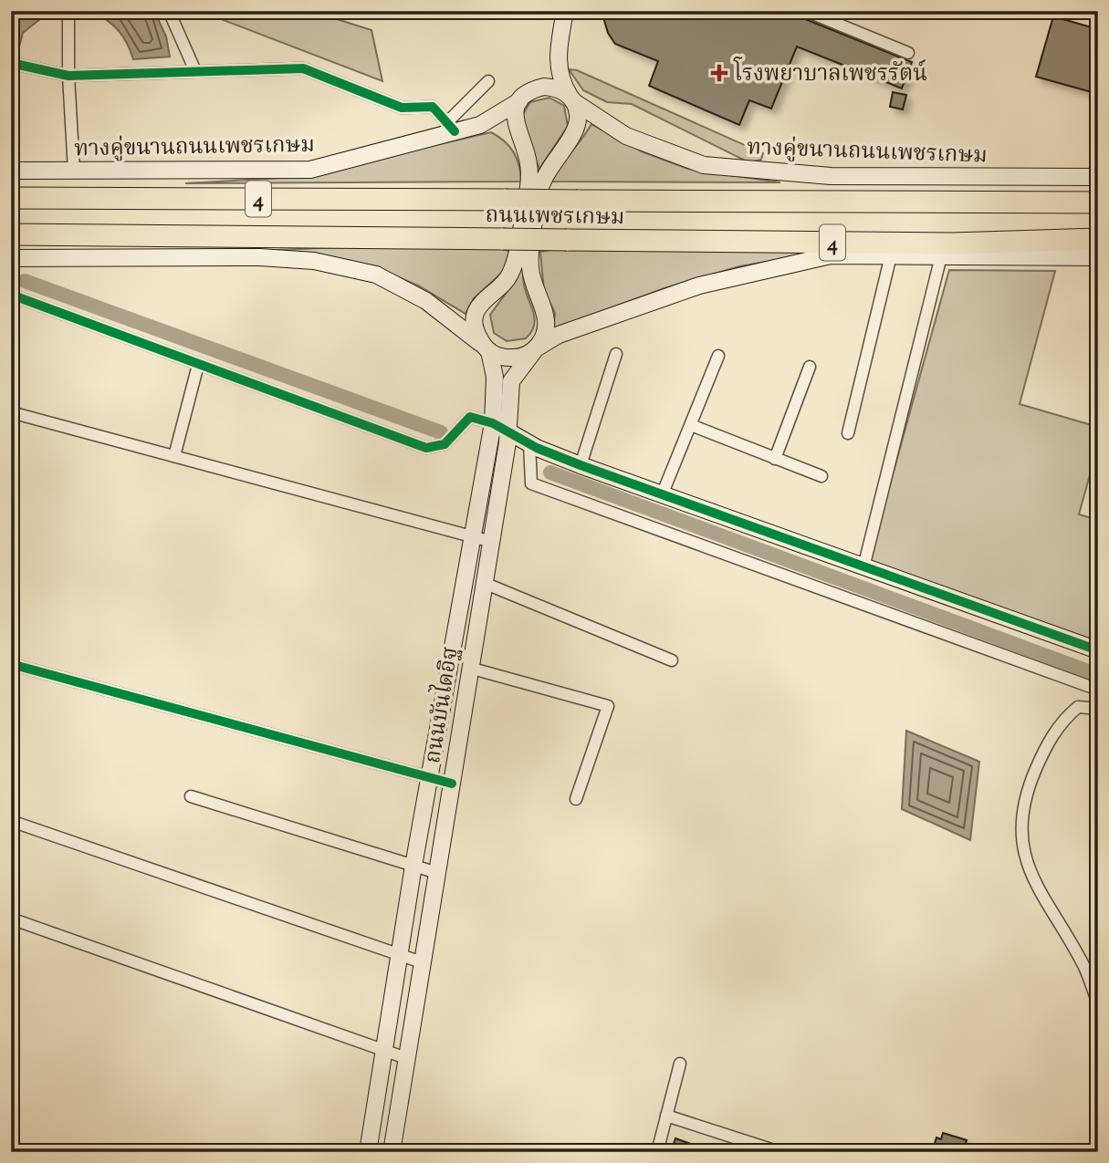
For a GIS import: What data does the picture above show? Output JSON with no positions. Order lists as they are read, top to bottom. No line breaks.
{"streets":{"highway":["4","ถนนเพชรเกษม"],"main road":["ทางคู่ขนานถนนเพชรเกษม","ถนนบันไดอิฐ"]},"crossings":[["ทางคู่ขนานถนนเพชรเกษม","ถนนบันไดอิฐ"],["4","ถนนบันไดอิฐ"]],"places":{"health":["โรงพยาบาลเพชรรัตน์"]}}
